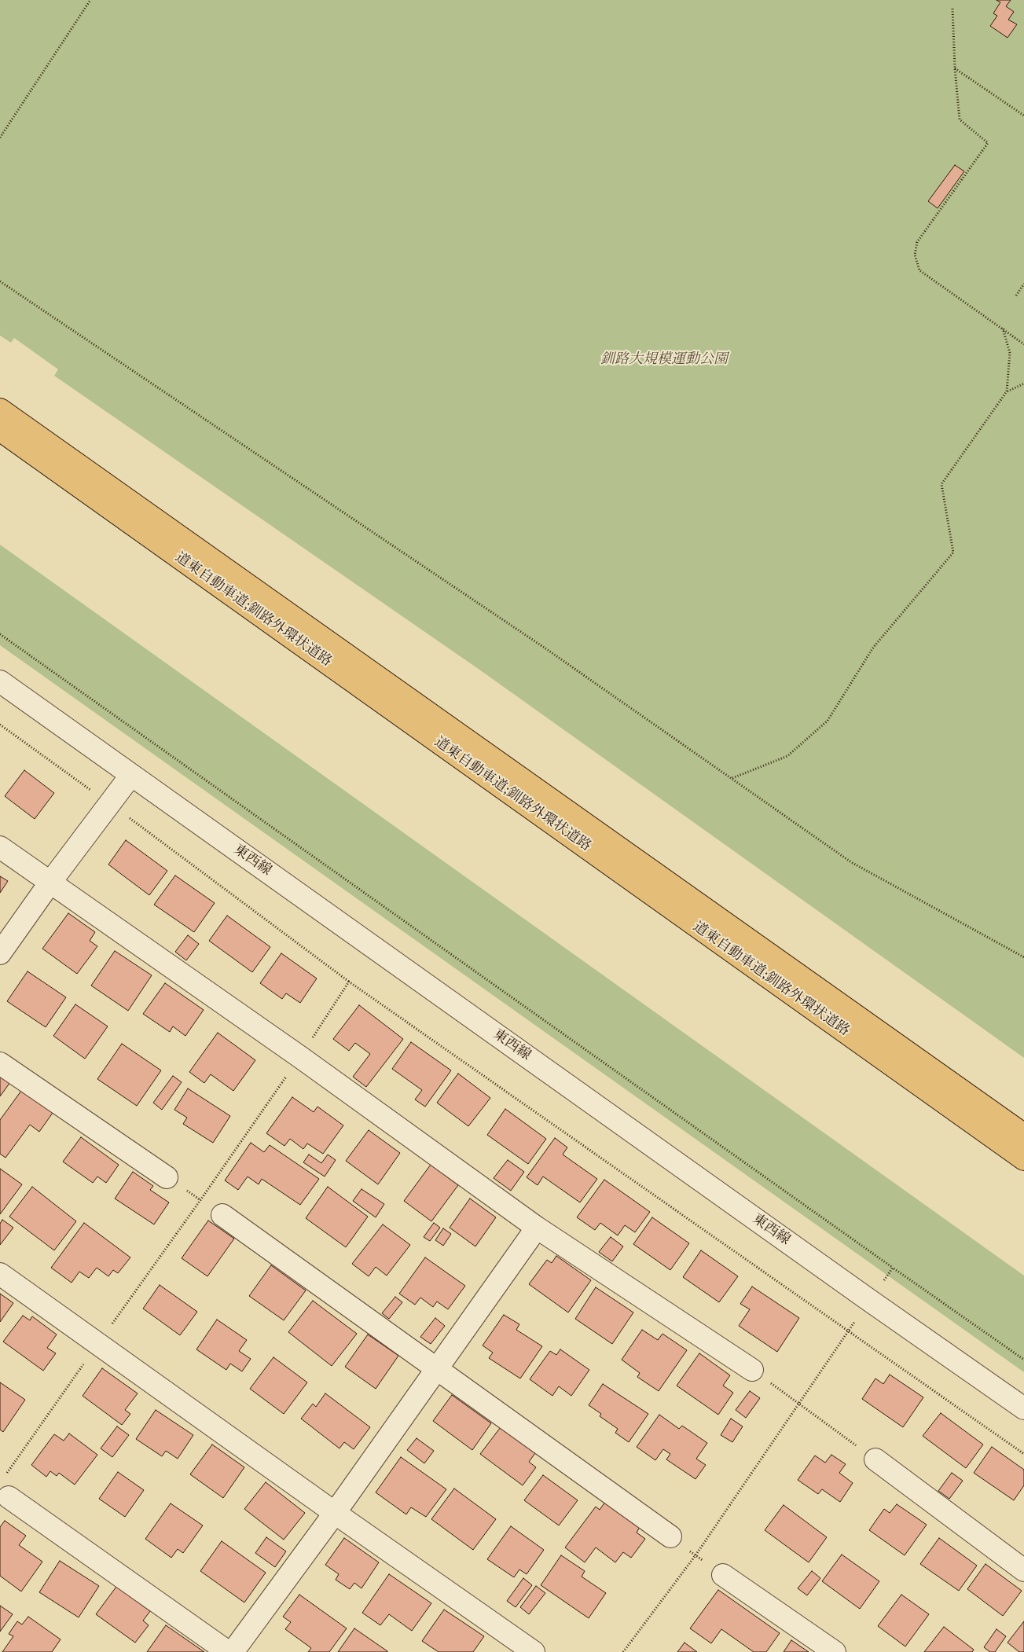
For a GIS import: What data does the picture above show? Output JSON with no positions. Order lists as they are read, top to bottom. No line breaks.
{"streets":{"highway":["道東自動車道;釧路外環状道路"],"street":["東西線"]},"parks":["釧路大規模運動公園"]}
